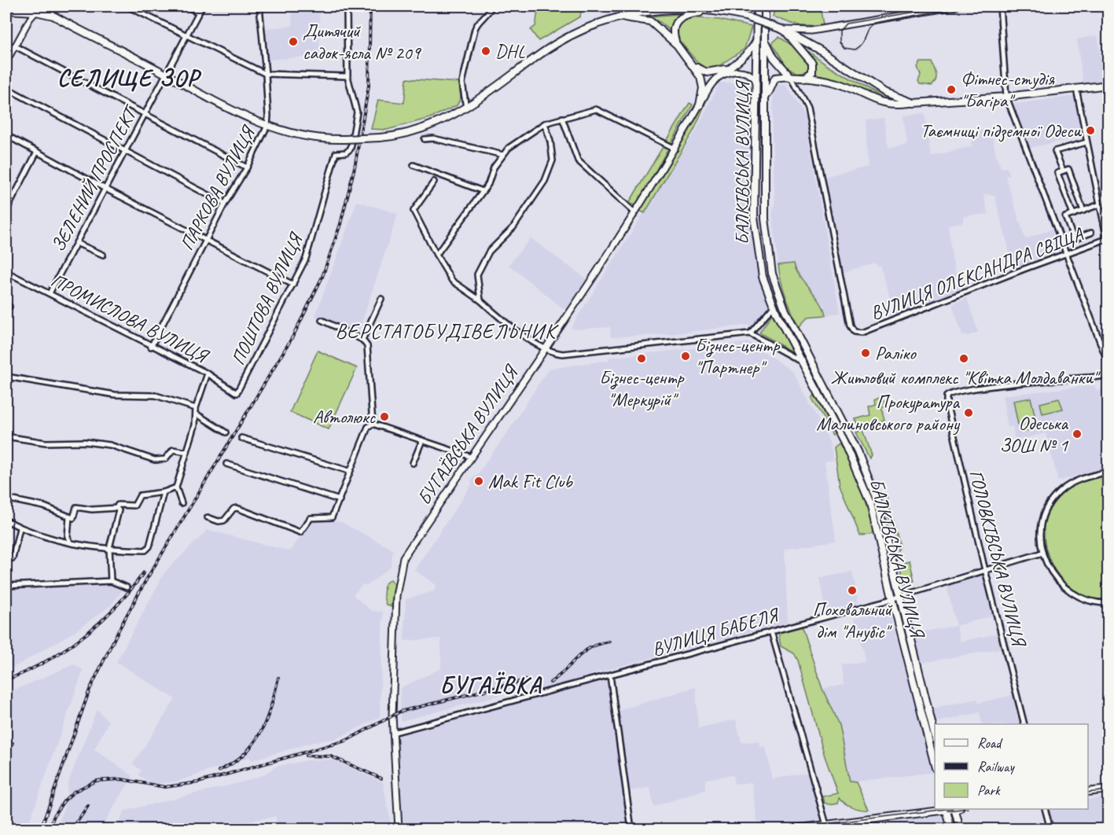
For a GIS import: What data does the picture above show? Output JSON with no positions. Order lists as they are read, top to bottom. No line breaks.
{"streets":{"main road":["БАЛКІВСЬКА ВУЛИЦЯ","БУГАЇВСЬКА ВУЛИЦЯ"],"street":["ЗЕЛЕНИЙ ПРОСПЕКТ","ПАРКОВА ВУЛИЦЯ","ВУЛИЦЯ ОЛЕКСАНДРА СВІЩА","ПОШТОВА ВУЛИЦЯ","ПРОМИСЛОВА ВУЛИЦЯ","ГОЛОВКІВСЬКА ВУЛИЦЯ","ВУЛИЦЯ БАБЕЛЯ"]},"crossings":[["БАЛКІВСЬКА ВУЛИЦЯ","БУГАЇВСЬКА ВУЛИЦЯ"],["БАЛКІВСЬКА ВУЛИЦЯ","ВУЛИЦЯ БАБЕЛЯ"],["ЗЕЛЕНИЙ ПРОСПЕКТ","ПРОМИСЛОВА ВУЛИЦЯ"],["ПАРКОВА ВУЛИЦЯ","ПРОМИСЛОВА ВУЛИЦЯ"],["ПОШТОВА ВУЛИЦЯ","ПРОМИСЛОВА ВУЛИЦЯ"],["БУГАЇВСЬКА ВУЛИЦЯ","ВУЛИЦЯ БАБЕЛЯ"],["ГОЛОВКІВСЬКА ВУЛИЦЯ","ВУЛИЦЯ БАБЕЛЯ"]],"districts":["СЕЛИЩЕ ЗОР","ВЕРСТАТОБУДІВЕЛЬНИК","БУГАЇВКА"],"places":["Дитячий садок-ясла № 209","DHL","Фітнес-студія \"Багіра\"","Таємниці підземної Одеси","Раліко","Бізнес-центр \"Партнер\"","Бізнес-центр \"Меркурій\"","Житловий комплекс \"Квітка Молдаванки\"","Прокуратура Малиновського району","Автолюкс","Одеська ЗОШ № 1","Mak Fit Club","Поховальний дім \"Анубіс\""],"legend":["Road","Railway","Park"]}
